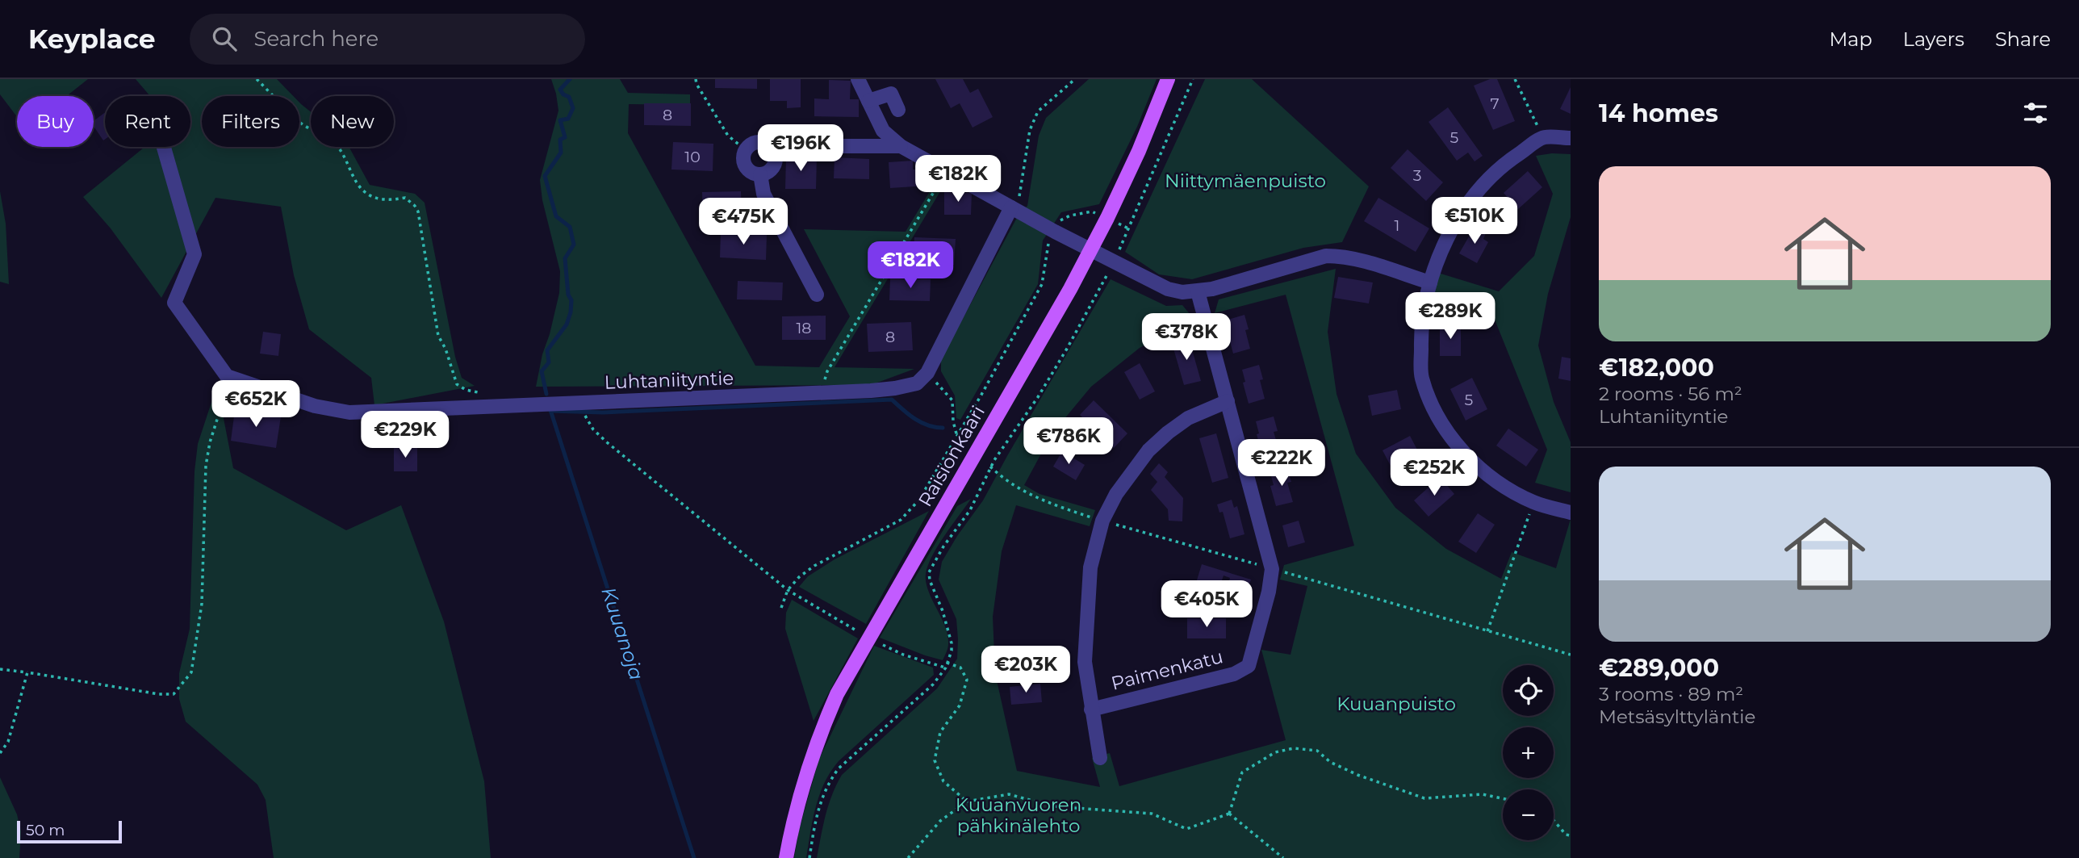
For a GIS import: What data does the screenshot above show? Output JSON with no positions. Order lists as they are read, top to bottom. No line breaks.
{"streets":{"main road":["Raisionkaari"],"street":["Luhtaniityntie","Paimenkatu"]},"water":["Kuuanoja"],"parks":["Niittymäenpuisto","Kuuanpuisto","Kuuanvuoren pähkinälehto"],"house_numbers":["7","8","5","10","3","1","18","8","5"],"scale_bar":"50 m","page":{"header":"Keyplace","search":"Search here","nav":["Map","Layers","Share"],"heading":"14 homes","chip":["Buy","Rent","Filters","New"],"price":["€196K","€182K","€510K","€475K","€182K","€289K","€378K","€652K","€229K","€786K","€222K","€252K","€405K","€203K"],"list":[{"name":"€182,000","note":"2 rooms · 56 m² · Luhtaniityntie"},{"name":"€289,000","note":"3 rooms · 89 m² · Metsäsylttyläntie"}],"map_buttons":["+","−"],"scale":"50 m"}}
